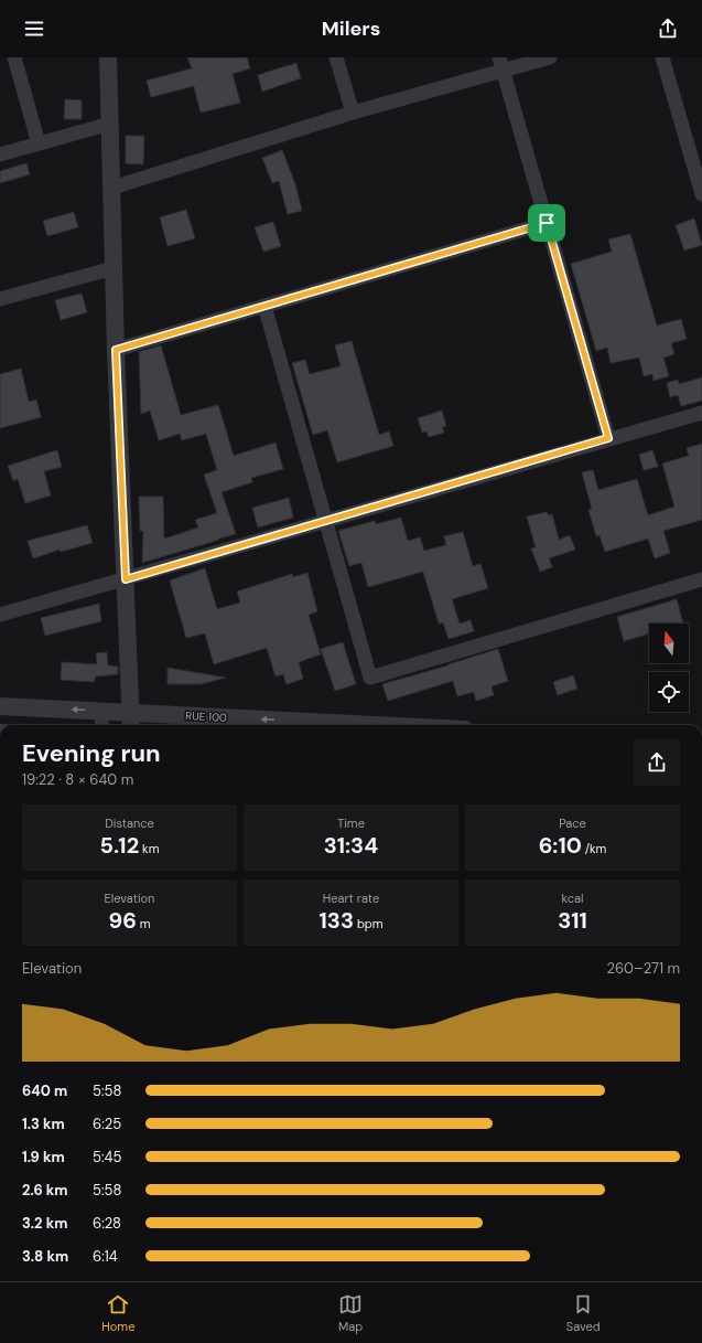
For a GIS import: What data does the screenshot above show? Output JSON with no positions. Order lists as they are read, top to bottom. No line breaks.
{"streets":{"street":["RUE 100"]},"north":"top","page":{"header":"Milers","heading":["Evening run","19:22 · 8 × 640 m"],"stats":[["Distance","5.12 km"],["Time","31:34"],["Pace","6:10 /km"],["Elevation","96 m"],["Heart rate","133 bpm"],["kcal","311"]],"chart":["Elevation","260–271 m"],"list":[{"name":"640 m","note":"5:58"},{"name":"1.3 km","note":"6:25"},{"name":"1.9 km","note":"5:45"},{"name":"2.6 km","note":"5:58"},{"name":"3.2 km","note":"6:28"},{"name":"3.8 km","note":"6:14"}],"tabs":["Home","Map","Saved"]}}
